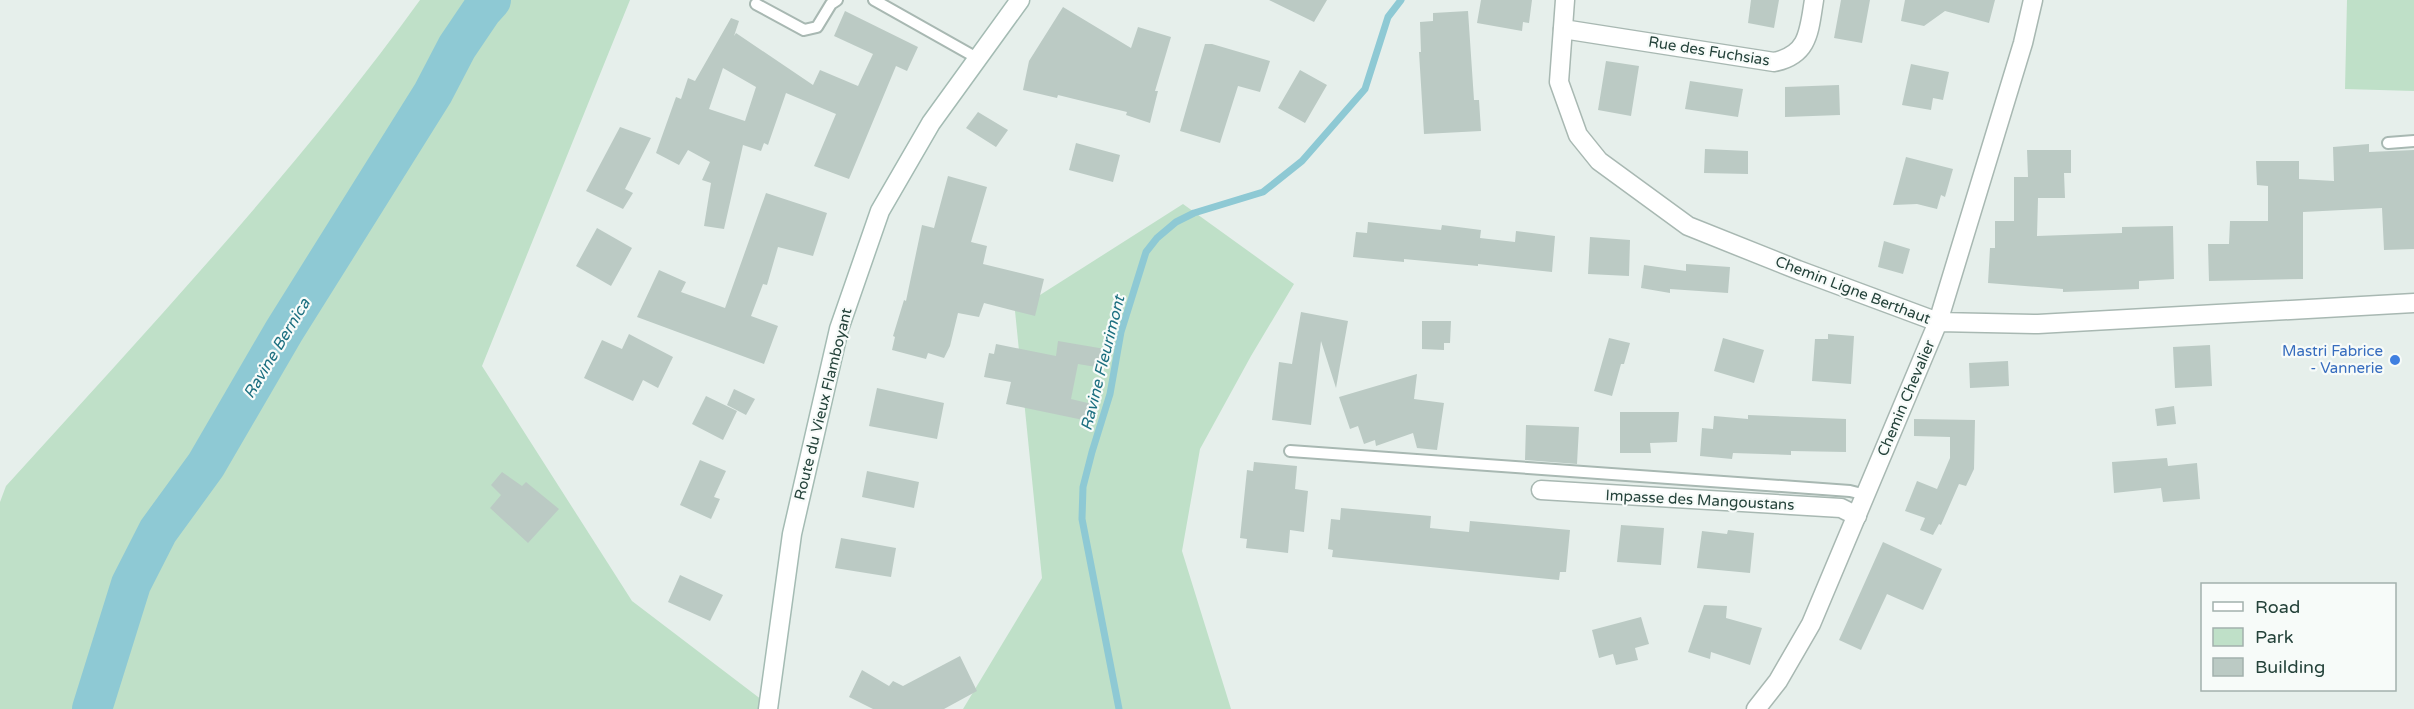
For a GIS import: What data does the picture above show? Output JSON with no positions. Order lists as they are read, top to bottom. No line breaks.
{"streets":{"street":["Rue des Fuchsias","Chemin Ligne Berthaut","Chemin Chevalier","Route du Vieux Flamboyant","Impasse des Mangoustans"]},"crossings":[["Rue des Fuchsias","Chemin Ligne Berthaut"],["Chemin Ligne Berthaut","Chemin Chevalier"],["Chemin Chevalier","Impasse des Mangoustans"]],"water":["Ravine Bernica","Ravine Fleurimont"],"places":["Mastri Fabrice - Vannerie"],"legend":["Road","Park","Building"]}
